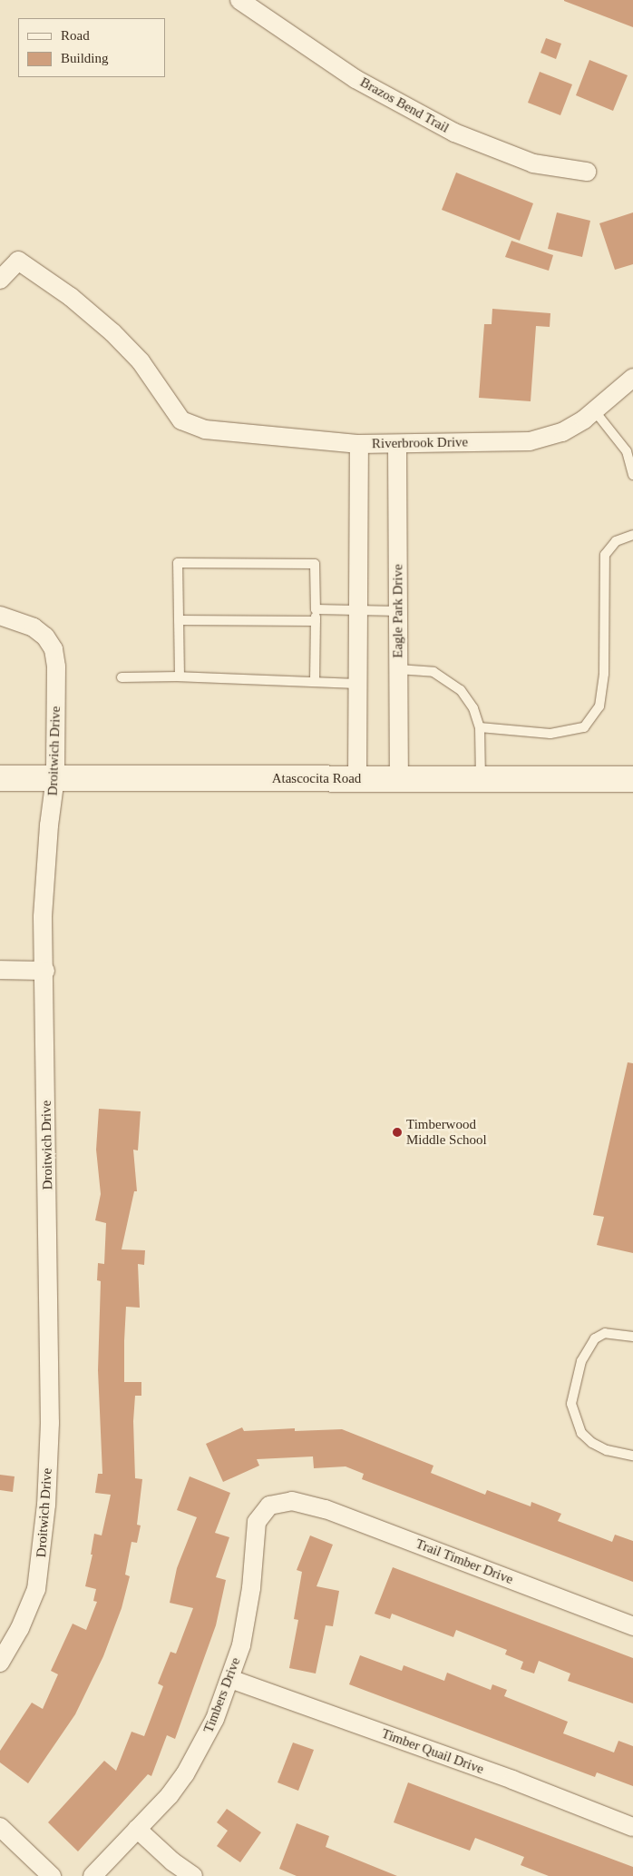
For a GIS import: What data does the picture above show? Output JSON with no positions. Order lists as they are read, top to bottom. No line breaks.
{"streets":{"main road":["Atascocita Road"],"street":["Brazos Bend Trail","Riverbrook Drive","Eagle Park Drive","Droitwich Drive","Trail Timber Drive","Timbers Drive","Timber Quail Drive"]},"crossings":[["Riverbrook Drive","Eagle Park Drive"],["Eagle Park Drive","Atascocita Road"],["Droitwich Drive","Atascocita Road"],["Trail Timber Drive","Timbers Drive"],["Timbers Drive","Timber Quail Drive"]],"places":["Timberwood Middle School"],"legend":["Road","Building"]}
